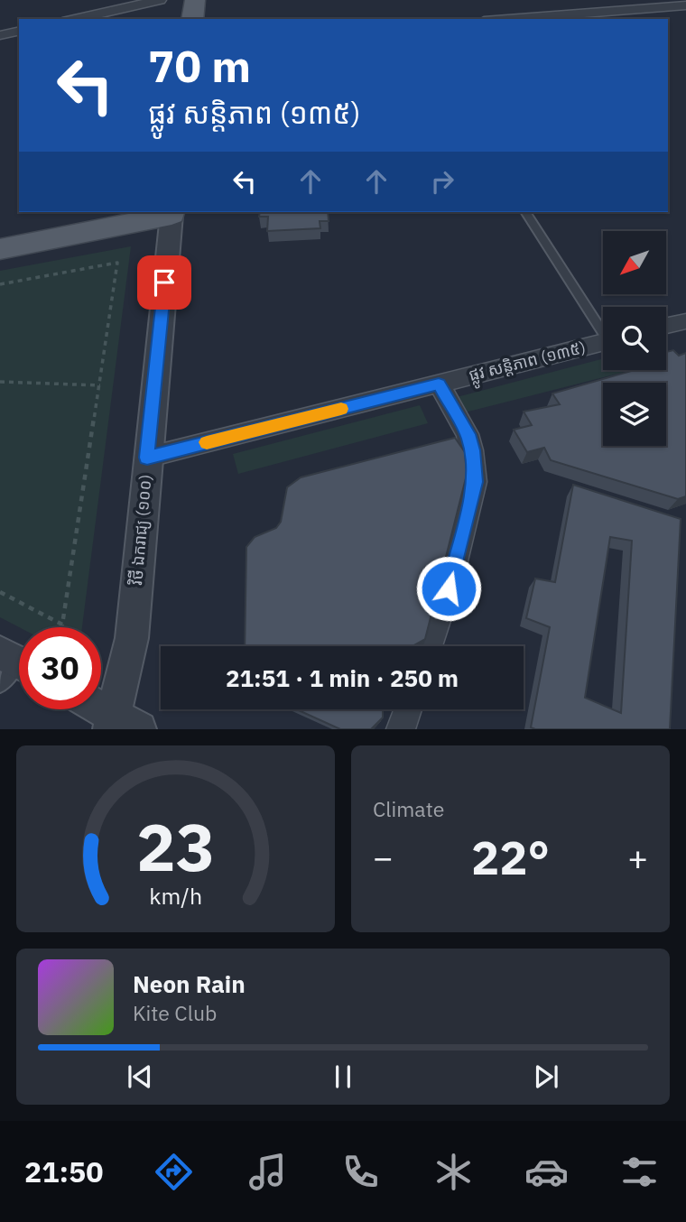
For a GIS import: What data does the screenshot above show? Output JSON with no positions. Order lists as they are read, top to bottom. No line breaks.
{"streets":{"street":["ផ្លូវ សន្តិភាព (១៣៥)","វិថី ឯករាជ្យ (១០០)"]},"crossings":[["ផ្លូវ សន្តិភាព (១៣៥)","វិថី ឯករាជ្យ (១០០)"]],"north":"bottom left","page":{"turn":["70 m","ផ្លូវ សន្តិភាព (១៣៥)"],"limit":"30","trip":"21:51 · 1 min · 250 m","tile":"Climate","heat":["−","22°","+"],"song":["Neon Rain","Kite Club"],"tabs":"21:50","gauge":["23","km/h"]}}
